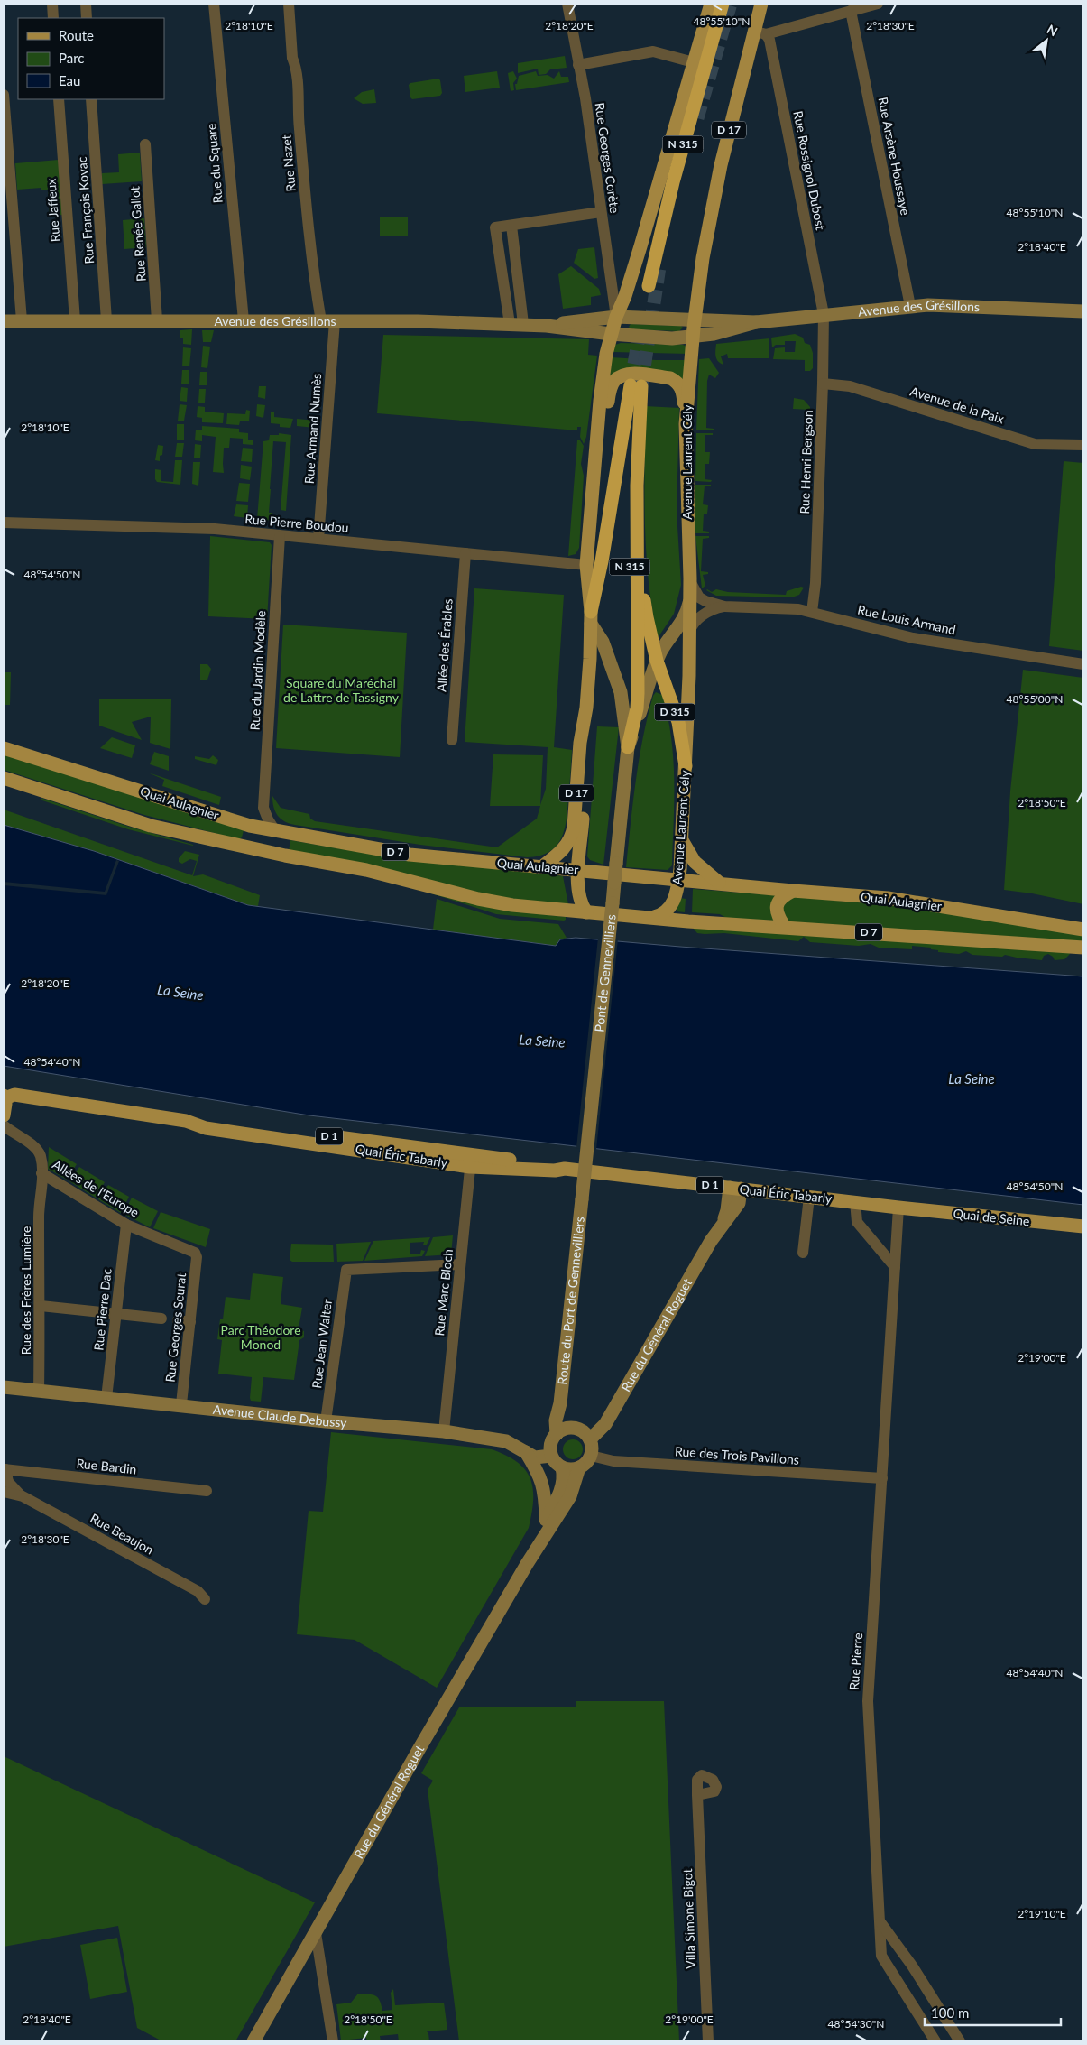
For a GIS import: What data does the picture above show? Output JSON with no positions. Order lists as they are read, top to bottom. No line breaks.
{"streets":{"highway":["N 315","D 315"],"main road":["D 17","Avenue des Grésillons","Avenue Laurent Cély","Quai Aulagnier","D 7","Pont de Gennevilliers","D 1","Quai Éric Tabarly","Quai de Seine","Route du Port de Gennevilliers","Rue du Général Roguet","Avenue Claude Debussy"],"street":["Rue Arsène Houssaye","Rue Georges Corète","Rue du Square","Rue Nazet","Rue Rossignol Dubost","Rue Jaffeux","Rue François Kovac","Rue Renée Gallot","Avenue de la Paix","Rue Armand Numès","Rue Henri Bergson","Rue Pierre Boudou","Rue Louis Armand","Allée des Érables","Rue du Jardin Modèle","Allées de l'Europe","Rue des Frères Lumière","Rue Marc Bloch","Rue Pierre Dac","Rue Georges Seurat","Rue Jean Walter","Rue des Trois Pavillons","Rue Bardin","Rue Beaujon","Rue Pierre","Villa Simone Bigot"]},"crossings":[["D 17","N 315"],["D 17","Rue Georges Corète"],["D 17","Avenue des Grésillons"],["D 17","Avenue Laurent Cély"],["D 17","Rue Pierre Boudou"],["D 17","D 315"],["D 17","Quai Aulagnier"],["D 17","Pont de Gennevilliers"],["N 315","Pont de Gennevilliers"],["Rue Arsène Houssaye","Avenue des Grésillons"],["Rue Georges Corète","Avenue des Grésillons"],["Rue du Square","Avenue des Grésillons"],["Rue Nazet","Avenue des Grésillons"],["Rue Rossignol Dubost","Avenue des Grésillons"],["Rue Rossignol Dubost","Avenue Laurent Cély"],["Rue Rossignol Dubost","Rue Henri Bergson"],["Rue Jaffeux","Avenue des Grésillons"],["Rue François Kovac","Avenue des Grésillons"],["Rue Renée Gallot","Avenue des Grésillons"],["Avenue des Grésillons","Rue Armand Numès"],["Avenue des Grésillons","Avenue Laurent Cély"],["Avenue des Grésillons","Rue Henri Bergson"],["Avenue de la Paix","Rue Henri Bergson"],["Rue Armand Numès","Rue Pierre Boudou"],["Avenue Laurent Cély","Rue Louis Armand"],["Avenue Laurent Cély","D 315"],["Avenue Laurent Cély","Quai Aulagnier"],["Rue Henri Bergson","Rue Louis Armand"],["Rue Pierre Boudou","Allée des Érables"],["Rue Pierre Boudou","Rue du Jardin Modèle"],["Rue du Jardin Modèle","Quai Aulagnier"],["Pont de Gennevilliers","Route du Port de Gennevilliers"],["Quai Éric Tabarly","Quai de Seine"],["Quai Éric Tabarly","Rue Marc Bloch"],["Quai Éric Tabarly","Rue du Général Roguet"],["Quai Éric Tabarly","Rue Pierre"],["Allées de l'Europe","Rue des Frères Lumière"],["Allées de l'Europe","Rue Pierre Dac"],["Allées de l'Europe","Rue Georges Seurat"],["Quai de Seine","Rue Pierre"],["Rue des Frères Lumière","Avenue Claude Debussy"],["Rue Marc Bloch","Rue Jean Walter"],["Rue Marc Bloch","Avenue Claude Debussy"],["Route du Port de Gennevilliers","Rue du Général Roguet"],["Route du Port de Gennevilliers","Avenue Claude Debussy"],["Route du Port de Gennevilliers","Rue des Trois Pavillons"],["Rue Pierre Dac","Avenue Claude Debussy"],["Rue Georges Seurat","Avenue Claude Debussy"],["Rue du Général Roguet","Avenue Claude Debussy"],["Rue du Général Roguet","Rue des Trois Pavillons"],["Rue Jean Walter","Avenue Claude Debussy"],["Avenue Claude Debussy","Rue des Trois Pavillons"],["Rue des Trois Pavillons","Rue Pierre"],["Rue Bardin","Rue Beaujon"]],"water":["La Seine"],"parks":["Square du Maréchal de Lattre de Tassigny","Parc Théodore Monod"],"legend":["Route","Parc","Eau"],"scale_bar":"100 m","north":"top right","coordinates":["48°55'10\"N","2°18'30\"E","2°18'10\"E","2°18'20\"E","2°18'40\"E","48°54'50\"N","48°55'00\"N","2°18'50\"E","48°54'40\"N","2°19'00\"E","2°19'10\"E","48°54'30\"N"]}
